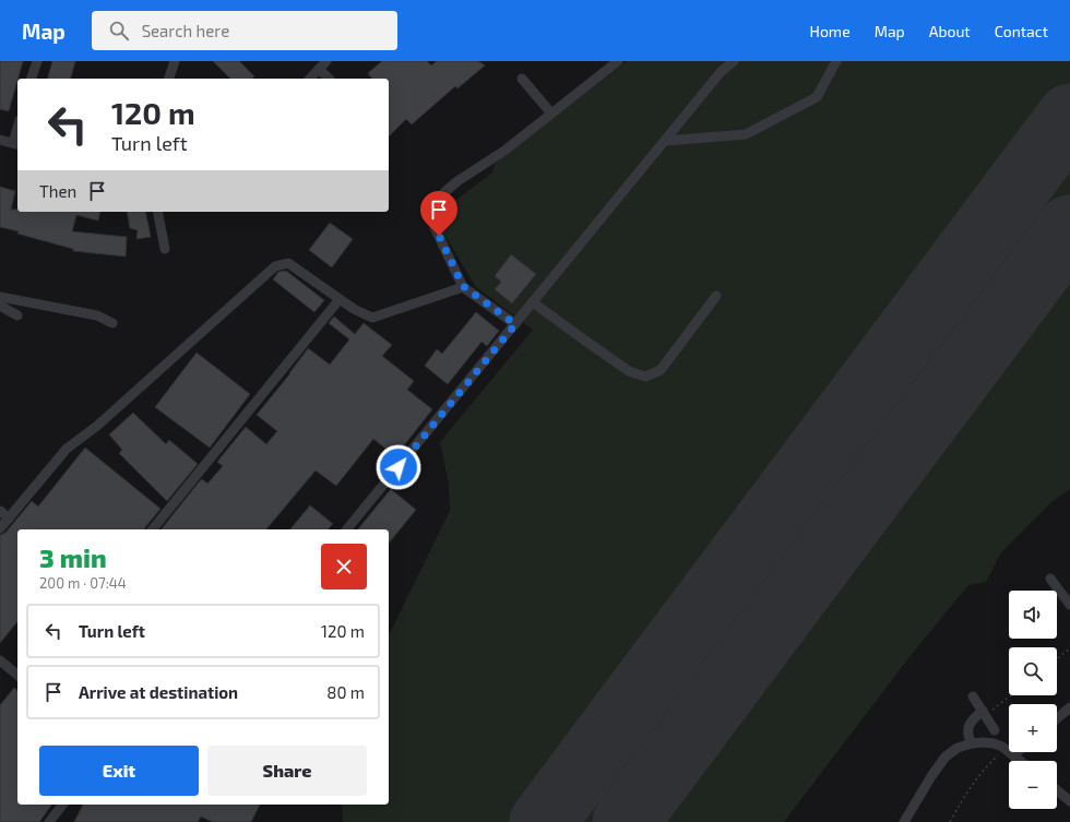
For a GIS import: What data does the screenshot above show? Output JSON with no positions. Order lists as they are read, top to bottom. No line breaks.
{"page":{"header":"Map","search":"Search here","nav":["Home","Map","About","Contact"],"turn":["120 m","Turn left"],"then":"Then","heading":["3 min","200 m · 07:44"],"map_buttons":["+","−"],"list":[{"name":"Turn left","value":"120 m"},{"name":"Arrive at destination","value":"80 m"}],"buttons":["Exit","Share"]}}
